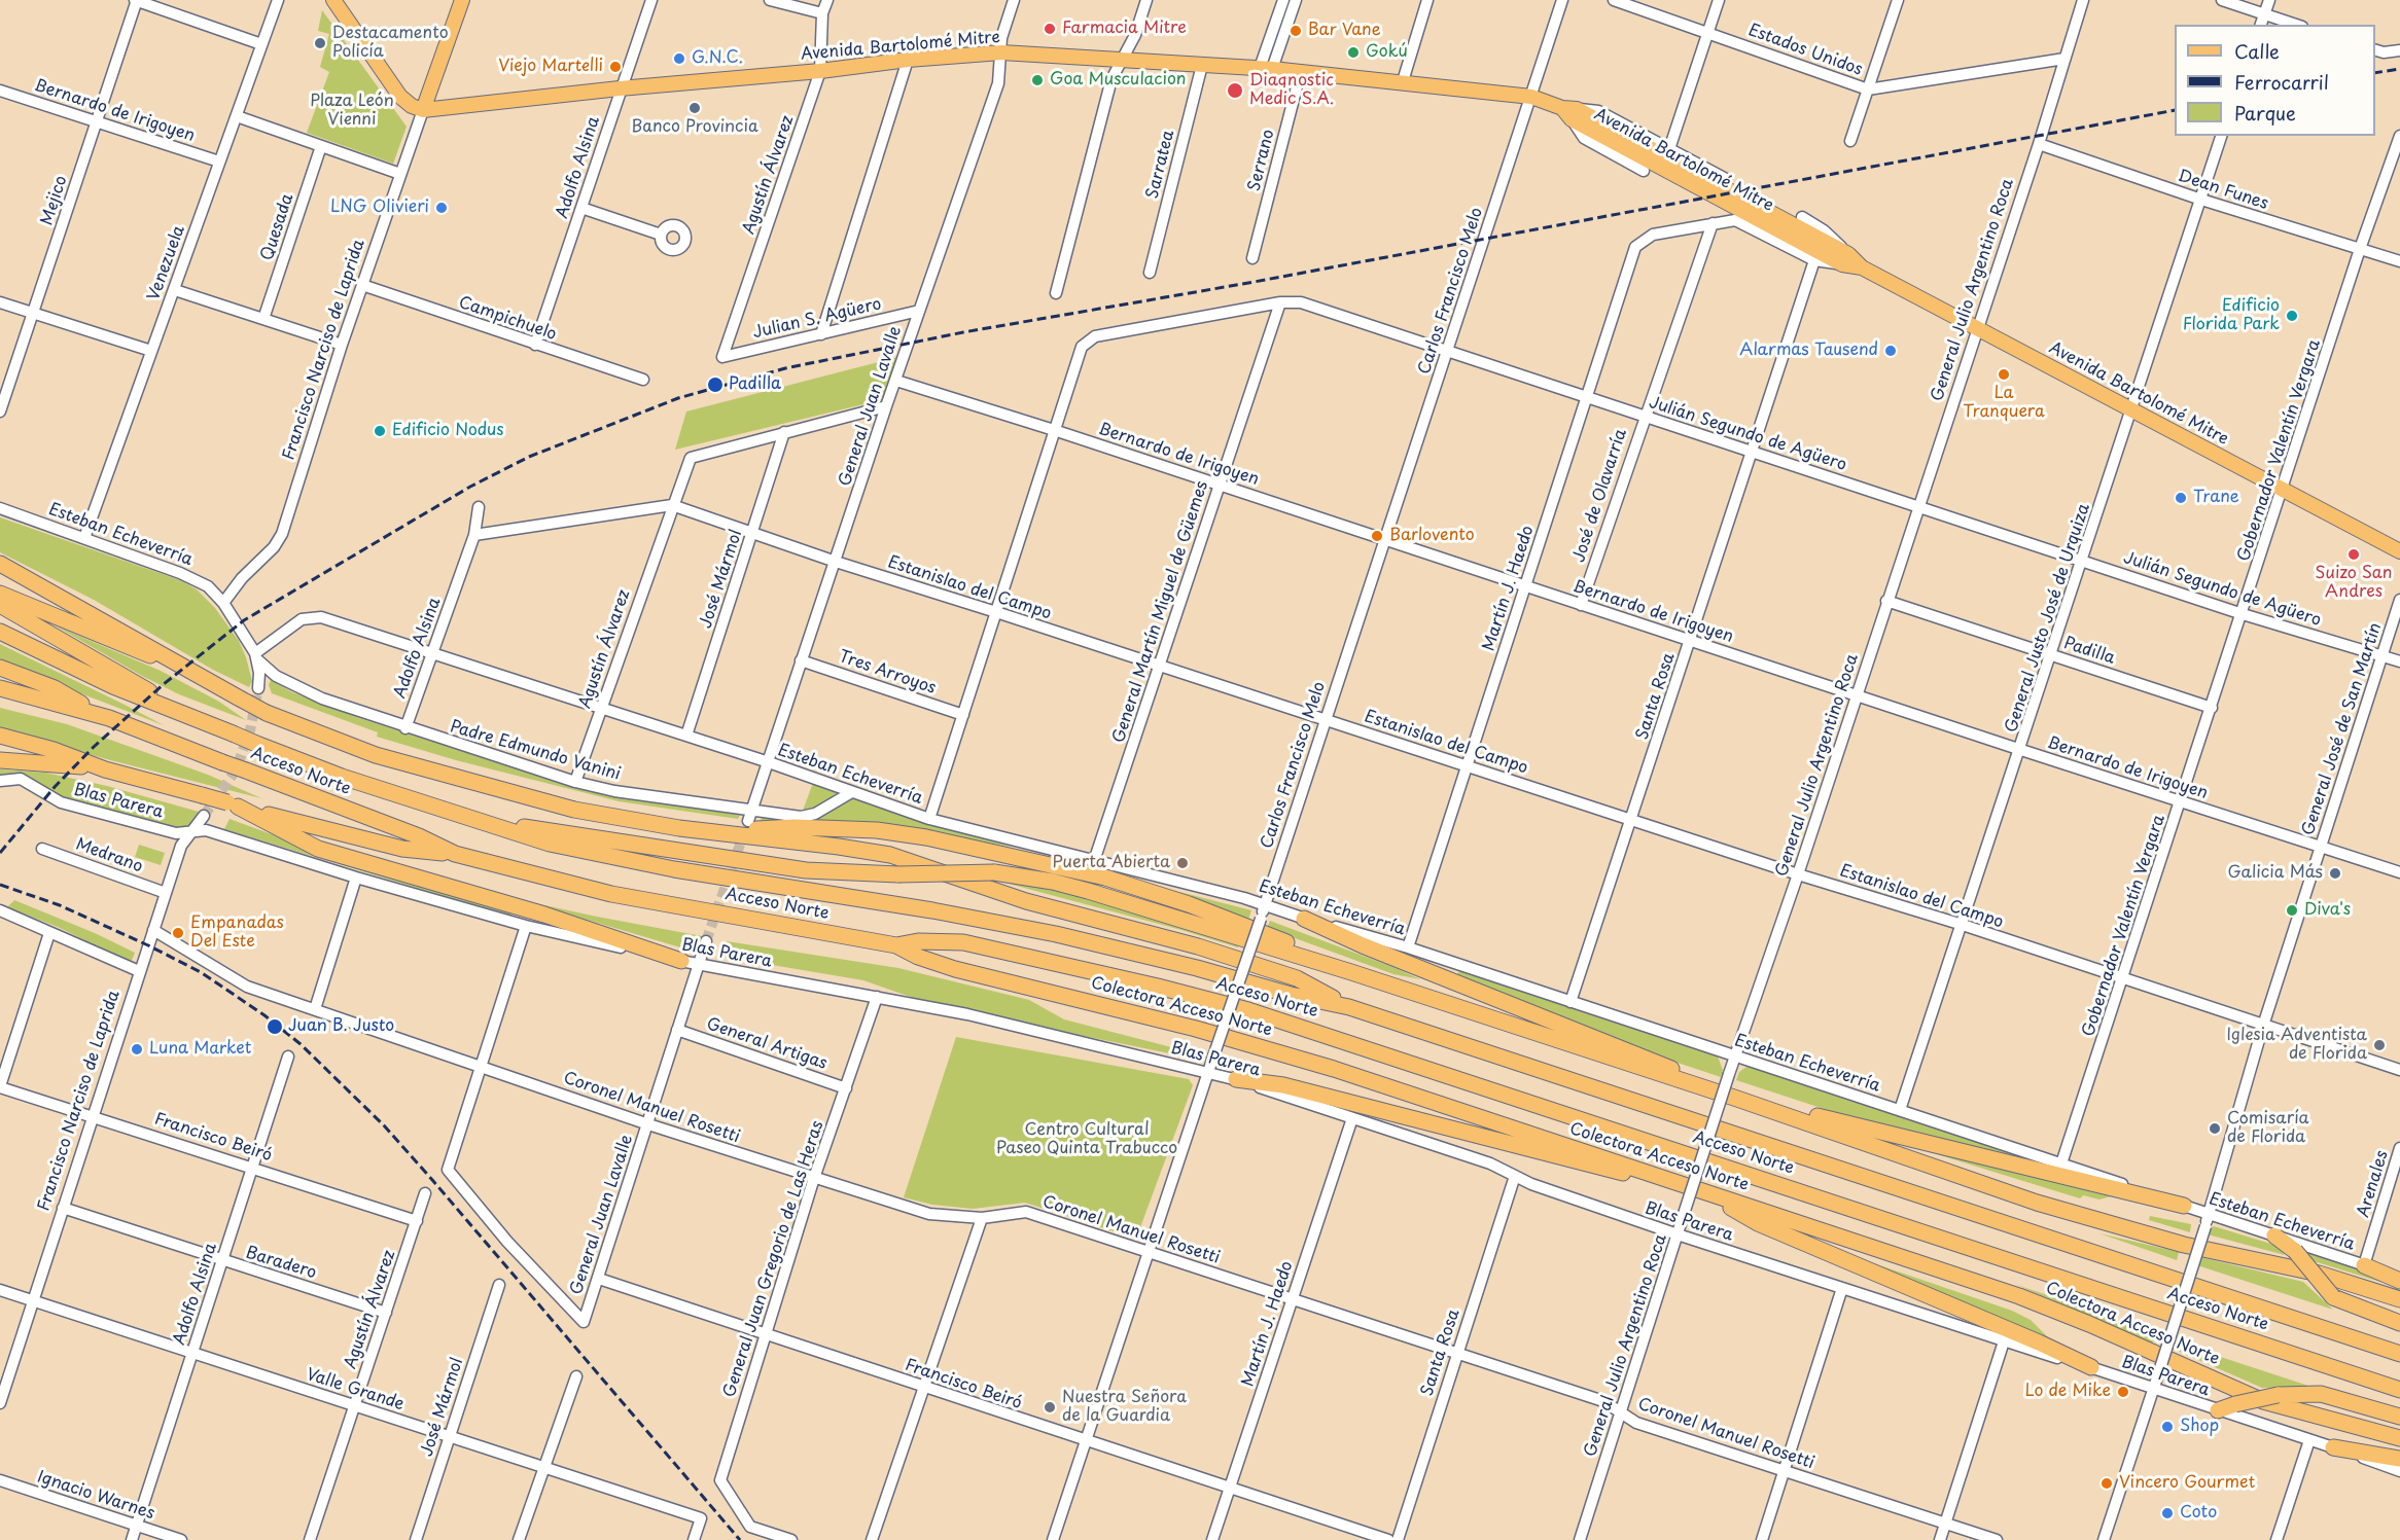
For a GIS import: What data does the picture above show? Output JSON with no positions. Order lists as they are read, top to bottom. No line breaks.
{"streets":{"highway":["Acceso Norte","Colectora Acceso Norte"],"main road":["Avenida Bartolomé Mitre","Francisco Narciso de Laprida"],"street":["Estados Unidos","Bernardo de Irigoyen","Serrano","Sarratea","Adolfo Alsina","Agustín Álvarez","Dean Funes","Mejico","Quesada","Venezuela","General Julio Argentino Roca","Carlos Francisco Melo","Campichuelo","Julian S. Agüero","General Juan Lavalle","Julián Segundo de Agüero","Gobernador Valentín Vergara","José de Olavarría","Esteban Echeverría","José Mármol","Estanislao del Campo","Martín J. Haedo","General Martín Miguel de Güemes","General Justo José de Urquiza","Padilla","Tres Arroyos","Santa Rosa","General José de San Martín","Padre Edmundo Vanini","Blas Parera","Medrano","General Artigas","Coronel Manuel Rosetti","Francisco Beiró","Arenales","General Juan Gregorio de Las Heras","Baradero","Valle Grande","Ignacio Warnes"]},"crossings":[["Avenida Bartolomé Mitre","Serrano"],["Avenida Bartolomé Mitre","Sarratea"],["Avenida Bartolomé Mitre","Adolfo Alsina"],["Avenida Bartolomé Mitre","Agustín Álvarez"],["Avenida Bartolomé Mitre","General Julio Argentino Roca"],["Avenida Bartolomé Mitre","Carlos Francisco Melo"],["Avenida Bartolomé Mitre","Francisco Narciso de Laprida"],["Avenida Bartolomé Mitre","General Juan Lavalle"],["Avenida Bartolomé Mitre","Gobernador Valentín Vergara"],["Avenida Bartolomé Mitre","General Justo José de Urquiza"],["Estados Unidos","General Julio Argentino Roca"],["Bernardo de Irigoyen","Mejico"],["Bernardo de Irigoyen","Venezuela"],["Bernardo de Irigoyen","General Julio Argentino Roca"],["Bernardo de Irigoyen","Carlos Francisco Melo"],["Bernardo de Irigoyen","General Juan Lavalle"],["Bernardo de Irigoyen","Julián Segundo de Agüero"],["Bernardo de Irigoyen","Gobernador Valentín Vergara"],["Bernardo de Irigoyen","José de Olavarría"],["Bernardo de Irigoyen","Martín J. Haedo"],["Bernardo de Irigoyen","General Martín Miguel de Güemes"],["Bernardo de Irigoyen","General Justo José de Urquiza"],["Bernardo de Irigoyen","Santa Rosa"],["Bernardo de Irigoyen","General José de San Martín"],["Adolfo Alsina","Campichuelo"],["Adolfo Alsina","Esteban Echeverría"],["Adolfo Alsina","Estanislao del Campo"],["Adolfo Alsina","Padre Edmundo Vanini"],["Adolfo Alsina","Francisco Beiró"],["Adolfo Alsina","Baradero"],["Adolfo Alsina","Valle Grande"],["Adolfo Alsina","Ignacio Warnes"],["Agustín Álvarez","Julian S. Agüero"],["Agustín Álvarez","Esteban Echeverría"],["Agustín Álvarez","José Mármol"],["Agustín Álvarez","Estanislao del Campo"],["Agustín Álvarez","Padre Edmundo Vanini"],["Agustín Álvarez","Francisco Beiró"],["Agustín Álvarez","Baradero"],["Agustín Álvarez","Valle Grande"],["Dean Funes","General Julio Argentino Roca"],["Dean Funes","Gobernador Valentín Vergara"],["Dean Funes","General Justo José de Urquiza"],["Venezuela","Esteban Echeverría"],["General Julio Argentino Roca","Julián Segundo de Agüero"],["General Julio Argentino Roca","Esteban Echeverría"],["General Julio Argentino Roca","Estanislao del Campo"],["General Julio Argentino Roca","Padilla"],["General Julio Argentino Roca","Blas Parera"],["General Julio Argentino Roca","Coronel Manuel Rosetti"],["Carlos Francisco Melo","Julián Segundo de Agüero"],["Carlos Francisco Melo","Esteban Echeverría"],["Carlos Francisco Melo","Estanislao del Campo"],["Carlos Francisco Melo","Blas Parera"],["Carlos Francisco Melo","Coronel Manuel Rosetti"],["Carlos Francisco Melo","Francisco Beiró"],["Campichuelo","Francisco Narciso de Laprida"],["Julian S. Agüero","General Juan Lavalle"],["Francisco Narciso de Laprida","Esteban Echeverría"],["Francisco Narciso de Laprida","Blas Parera"],["Francisco Narciso de Laprida","Medrano"],["Francisco Narciso de Laprida","Coronel Manuel Rosetti"],["Francisco Narciso de Laprida","Francisco Beiró"],["Francisco Narciso de Laprida","Baradero"],["Francisco Narciso de Laprida","Valle Grande"],["General Juan Lavalle","Esteban Echeverría"],["General Juan Lavalle","Estanislao del Campo"],["General Juan Lavalle","Tres Arroyos"],["General Juan Lavalle","Padre Edmundo Vanini"],["General Juan Lavalle","Blas Parera"],["General Juan Lavalle","General Artigas"],["General Juan Lavalle","Coronel Manuel Rosetti"],["General Juan Lavalle","Francisco Beiró"],["Julián Segundo de Agüero","Gobernador Valentín Vergara"],["Julián Segundo de Agüero","José de Olavarría"],["Julián Segundo de Agüero","Martín J. Haedo"],["Julián Segundo de Agüero","General Martín Miguel de Güemes"],["Julián Segundo de Agüero","General Justo José de Urquiza"],["Julián Segundo de Agüero","Santa Rosa"],["Julián Segundo de Agüero","General José de San Martín"],["Gobernador Valentín Vergara","Esteban Echeverría"],["Gobernador Valentín Vergara","Estanislao del Campo"],["Gobernador Valentín Vergara","Padilla"],["José de Olavarría","Martín J. Haedo"],["Esteban Echeverría","José Mármol"],["Esteban Echeverría","Martín J. Haedo"],["Esteban Echeverría","General Martín Miguel de Güemes"],["Esteban Echeverría","General Justo José de Urquiza"],["Esteban Echeverría","Santa Rosa"],["Esteban Echeverría","General José de San Martín"],["Esteban Echeverría","Padre Edmundo Vanini"],["Esteban Echeverría","Arenales"],["José Mármol","Estanislao del Campo"],["José Mármol","Valle Grande"],["Estanislao del Campo","Martín J. Haedo"],["Estanislao del Campo","General Martín Miguel de Güemes"],["Estanislao del Campo","General Justo José de Urquiza"],["Estanislao del Campo","Santa Rosa"],["Estanislao del Campo","General José de San Martín"],["Martín J. Haedo","Blas Parera"],["Martín J. Haedo","Coronel Manuel Rosetti"],["Martín J. Haedo","Francisco Beiró"],["General Justo José de Urquiza","Padilla"],["Santa Rosa","Blas Parera"],["Santa Rosa","Coronel Manuel Rosetti"],["General José de San Martín","Blas Parera"],["Acceso Norte","Colectora Acceso Norte"],["Blas Parera","General Juan Gregorio de Las Heras"],["General Artigas","General Juan Gregorio de Las Heras"],["Coronel Manuel Rosetti","General Juan Gregorio de Las Heras"],["Francisco Beiró","General Juan Gregorio de Las Heras"]],"parks":["Plaza León Vienni","Centro Cultural Paseo Quinta Trabucco"],"places":["Farmacia Mitre","Bar Vane","Destacamento Policía","Gokú","G.N.C.","Viejo Martelli","Goa Musculacion","Diagnostic Medic S.A.","Banco Provincia","LNG Olivieri","Edificio Florida Park","Alarmas Tausend","La Tranquera","Padilla","Edificio Nodus","Trane","Barlovento","Suizo San Andres","Puerta Abierta","Galicia Más","Diva's","Empanadas Del Este","Juan B. Justo","Iglesia Adventista de Florida","Luna Market","Comisaría de Florida","Lo de Mike","Nuestra Señora de la Guardia","Shop","Vincero Gourmet","Coto"],"legend":["Calle","Ferrocarril","Parque"]}
